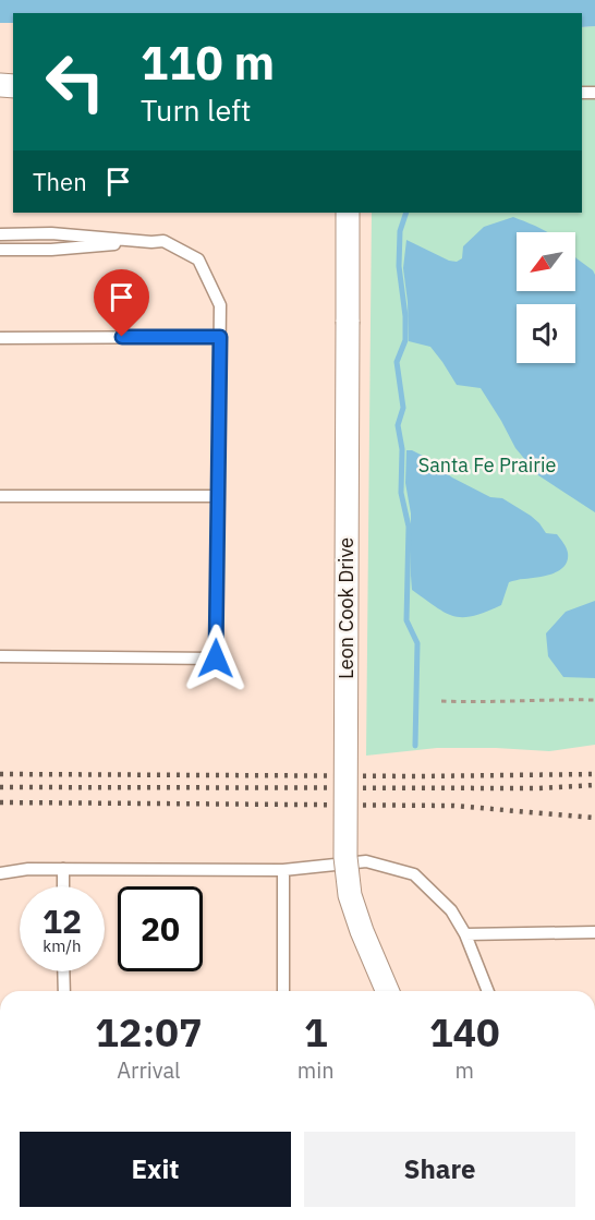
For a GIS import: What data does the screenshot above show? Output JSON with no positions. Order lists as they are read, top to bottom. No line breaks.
{"streets":{"street":["Leon Cook Drive"]},"parks":["Santa Fe Prairie"],"north":"bottom left","page":{"turn":["110 m","Turn left"],"then":"Then","speed":"12 km/h","limit":"20","eta":["12:07","Arrival","1","min","140","m"],"buttons":["Exit","Share"]}}
